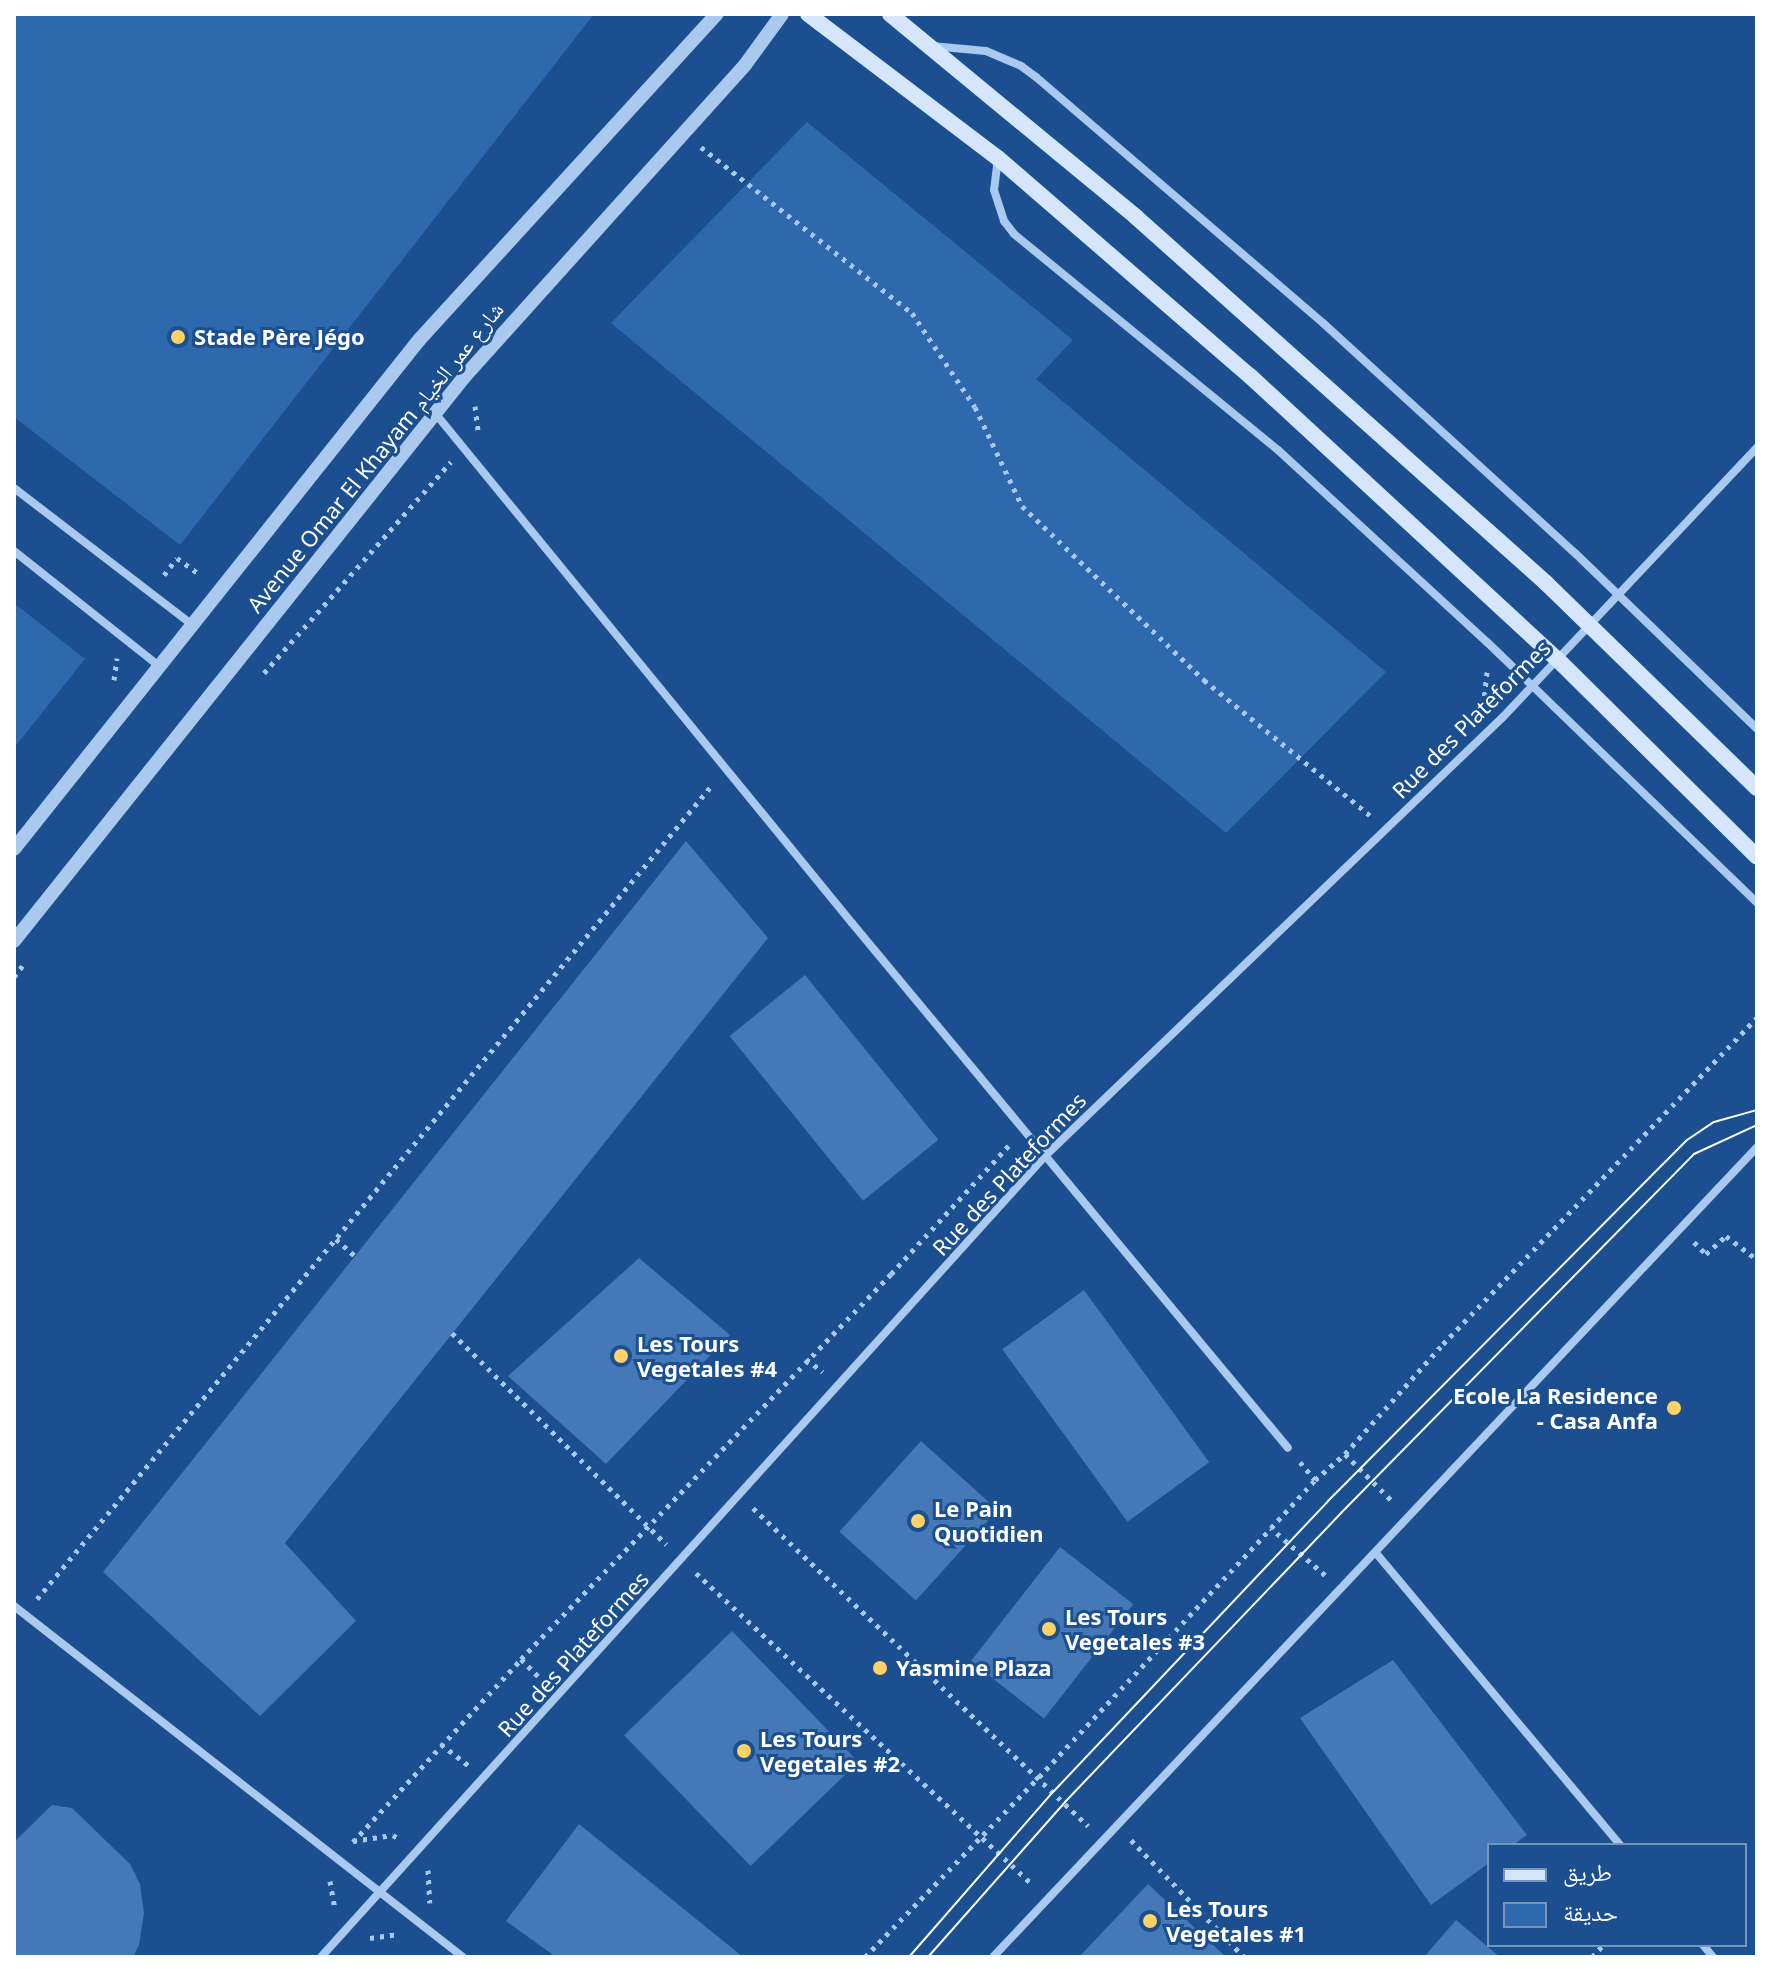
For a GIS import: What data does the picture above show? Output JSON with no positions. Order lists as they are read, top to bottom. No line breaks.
{"streets":{"street":["Avenue Omar El Khayam شارع عمر الخيام","Rue des Plateformes"]},"places":["Stade Père Jégo","Les Tours Vegetales #4","Ecole La Residence - Casa Anfa","Le Pain Quotidien","Les Tours Vegetales #3","Yasmine Plaza","Les Tours Vegetales #2","Les Tours Vegetales #1"],"legend":["طريق","حديقة"]}
